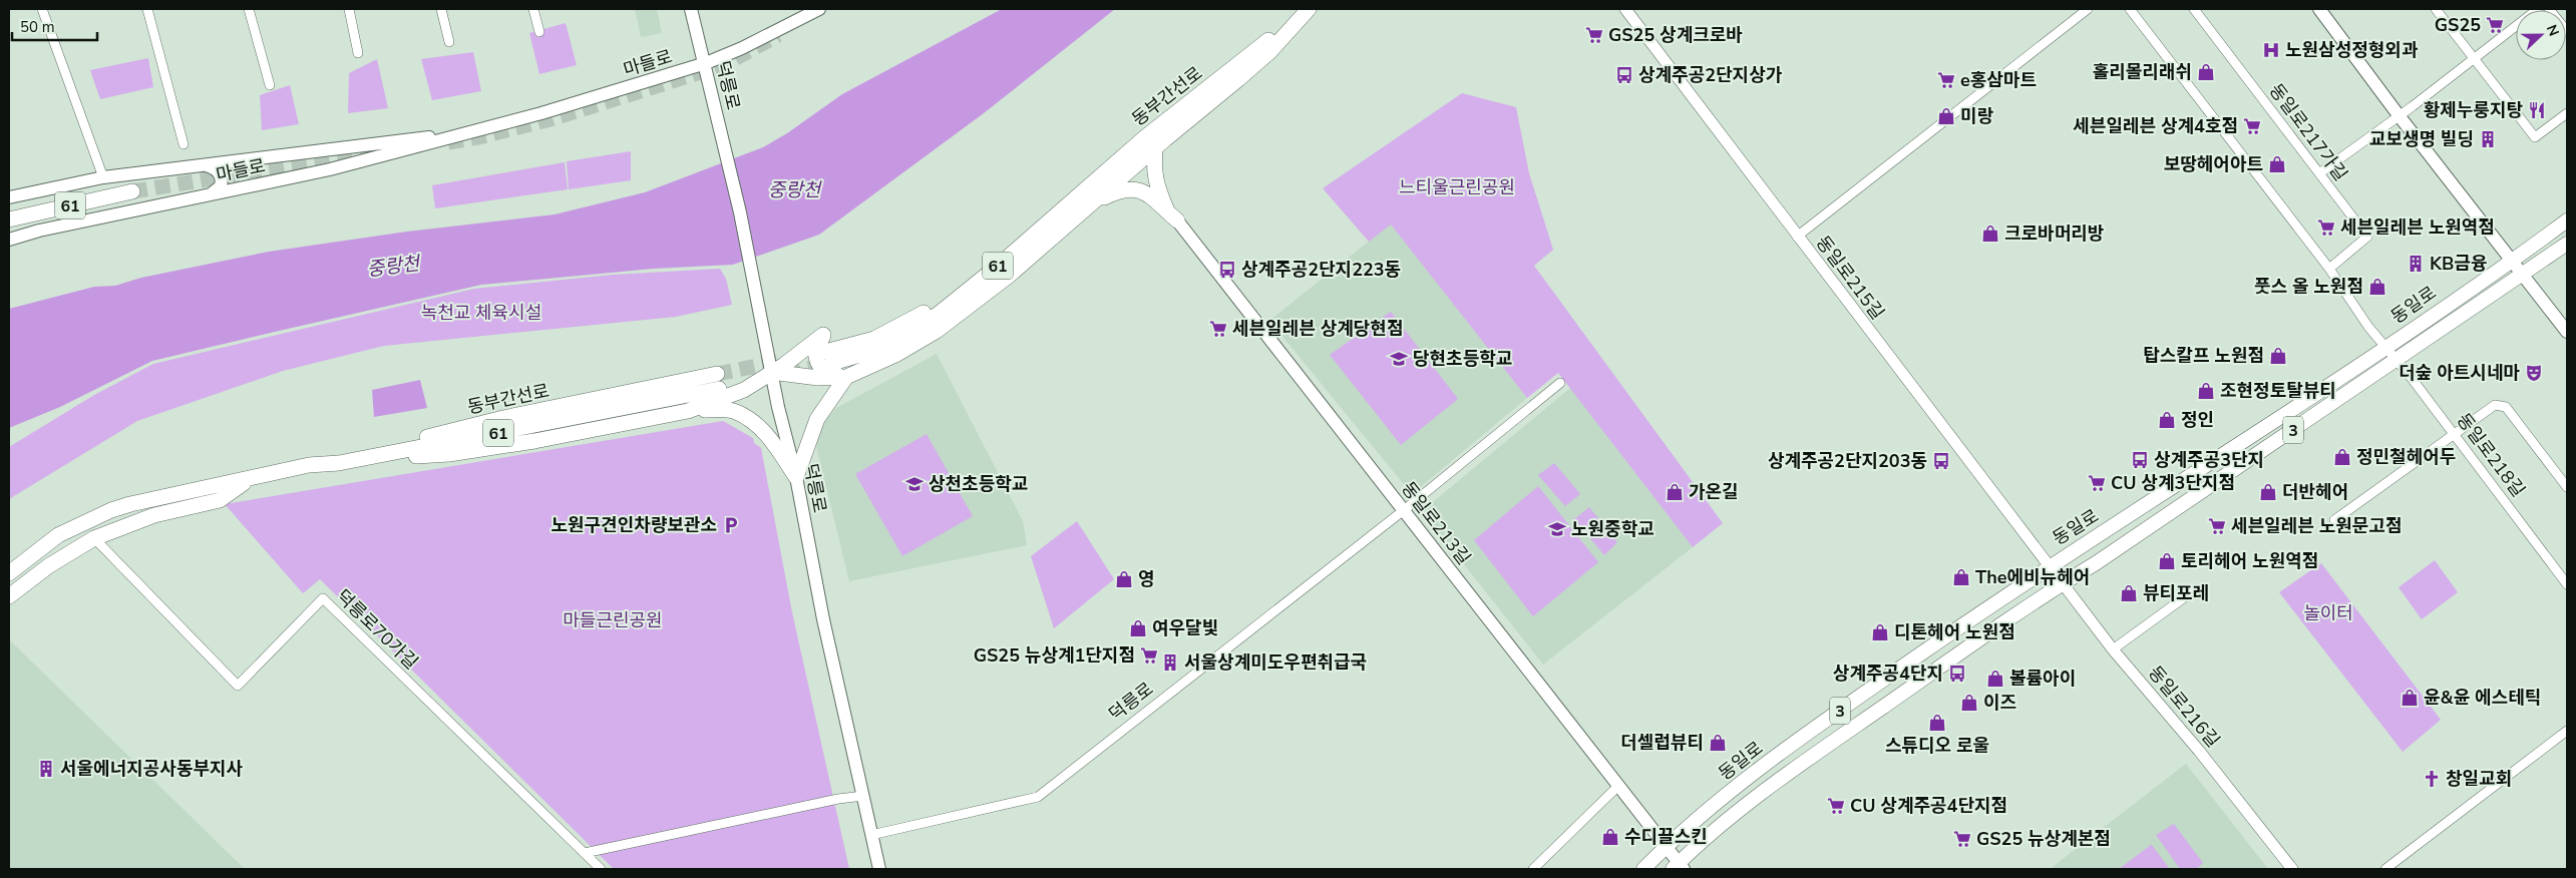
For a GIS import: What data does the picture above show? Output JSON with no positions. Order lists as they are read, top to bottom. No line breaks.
{"streets":{"highway":["동부간선로","61"],"main road":["마들로","덕릉로","동일로","3","동일로213길"],"street":["동일로217가길","동일로215길","동일로218길","덕릉로70가길","동일로216길"]},"crossings":[["마들로","덕릉로"],["덕릉로","동일로213길"],["동일로217가길","동일로218길"],["동일로215길","동일로"],["동일로215길","동일로216길"],["동일로","동일로218길"],["동일로","동일로213길"],["동일로","동일로216길"]],"water":["중랑천"],"parks":["느티울근린공원","녹천교 체육시설","놀이터","마들근린공원"],"places":{"supermarket":["GS25","GS25 상계크로바","e홍삼마트","세븐일레븐 상계4호점","세븐일레븐 노원역점","세븐일레븐 상계당현점","CU 상계3단지점","세븐일레븐 노원문고점","GS25 뉴상계1단지점","CU 상계주공4단지점","GS25 뉴상계본점"],"hospital":["노원삼성정형외과"],"shop":["홀리몰리래쉬","미랑","보땅헤어아트","크로바머리방","풋스 올 노원점","탑스칼프 노원점","조현정토탈뷰티","정인","정민철헤어두","가온길","더반헤어","토리헤어 노원역점","The에비뉴헤어","영","뷰티포레","여우달빛","디톤헤어 노원점","볼륨아이","윤&윤 에스테틱","이즈","스튜디오 로울","더셀럽뷰티","수디끌스킨"],"bus stop":["상계주공2단지상가","상계주공2단지223동","상계주공3단지","상계주공2단지203동","상계주공4단지"],"restaurant":["황제누룽지탕"],"building":["교보생명 빌딩","KB금융","서울상계미도우편취급국","서울에너지공사동부지사"],"school or university":["당현초등학교","상천초등학교","노원중학교"],"theatre":["더숲 아트시네마"],"parking":["노원구견인차량보관소"],"church":["창일교회"]},"scale_bar":"50 m","north":"right"}
